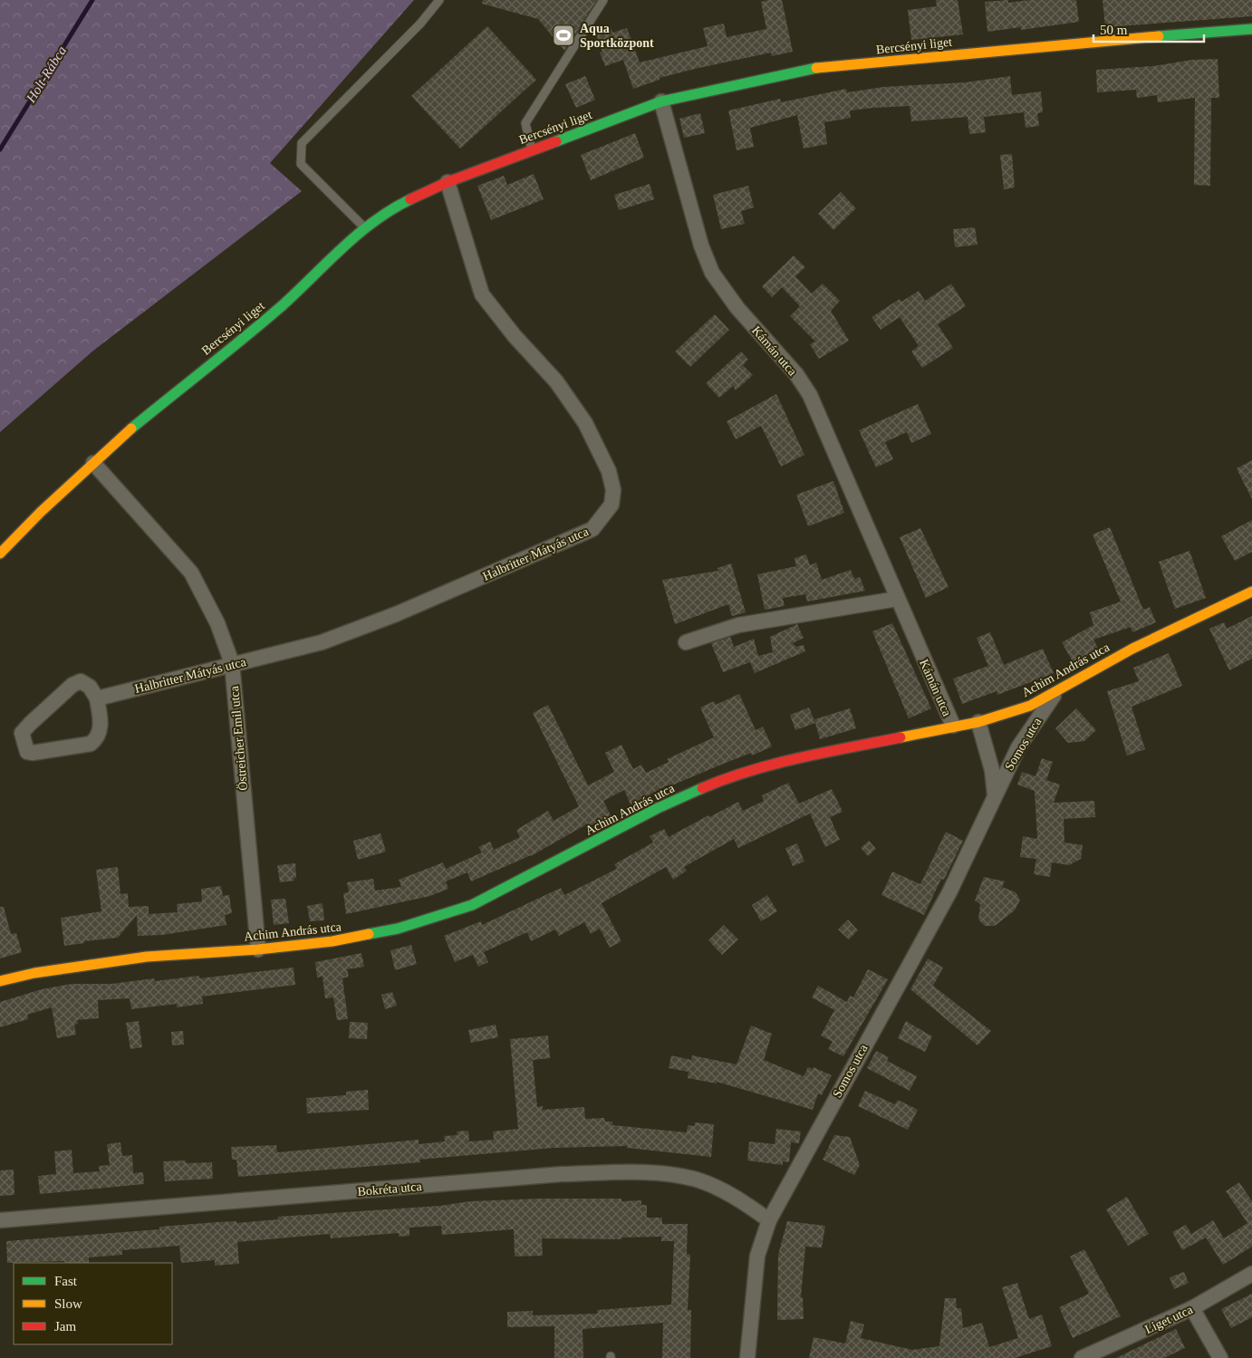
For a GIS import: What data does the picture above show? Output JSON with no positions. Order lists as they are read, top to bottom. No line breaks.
{"streets":{"street":["Bercsényi liget","Kámán utca","Halbritter Mátyás utca","Achim András utca","Östreicher Emil utca","Somos utca","Bokréta utca","Liget utca"]},"crossings":[["Bercsényi liget","Kámán utca"],["Bercsényi liget","Halbritter Mátyás utca"],["Bercsényi liget","Östreicher Emil utca"],["Kámán utca","Achim András utca"],["Halbritter Mátyás utca","Östreicher Emil utca"],["Achim András utca","Östreicher Emil utca"],["Achim András utca","Somos utca"],["Somos utca","Bokréta utca"]],"water":["Holt-Rábca"],"places":{"sports":["Aqua Sportközpont"]},"legend":["Fast","Slow","Jam"],"scale_bar":"50 m"}
